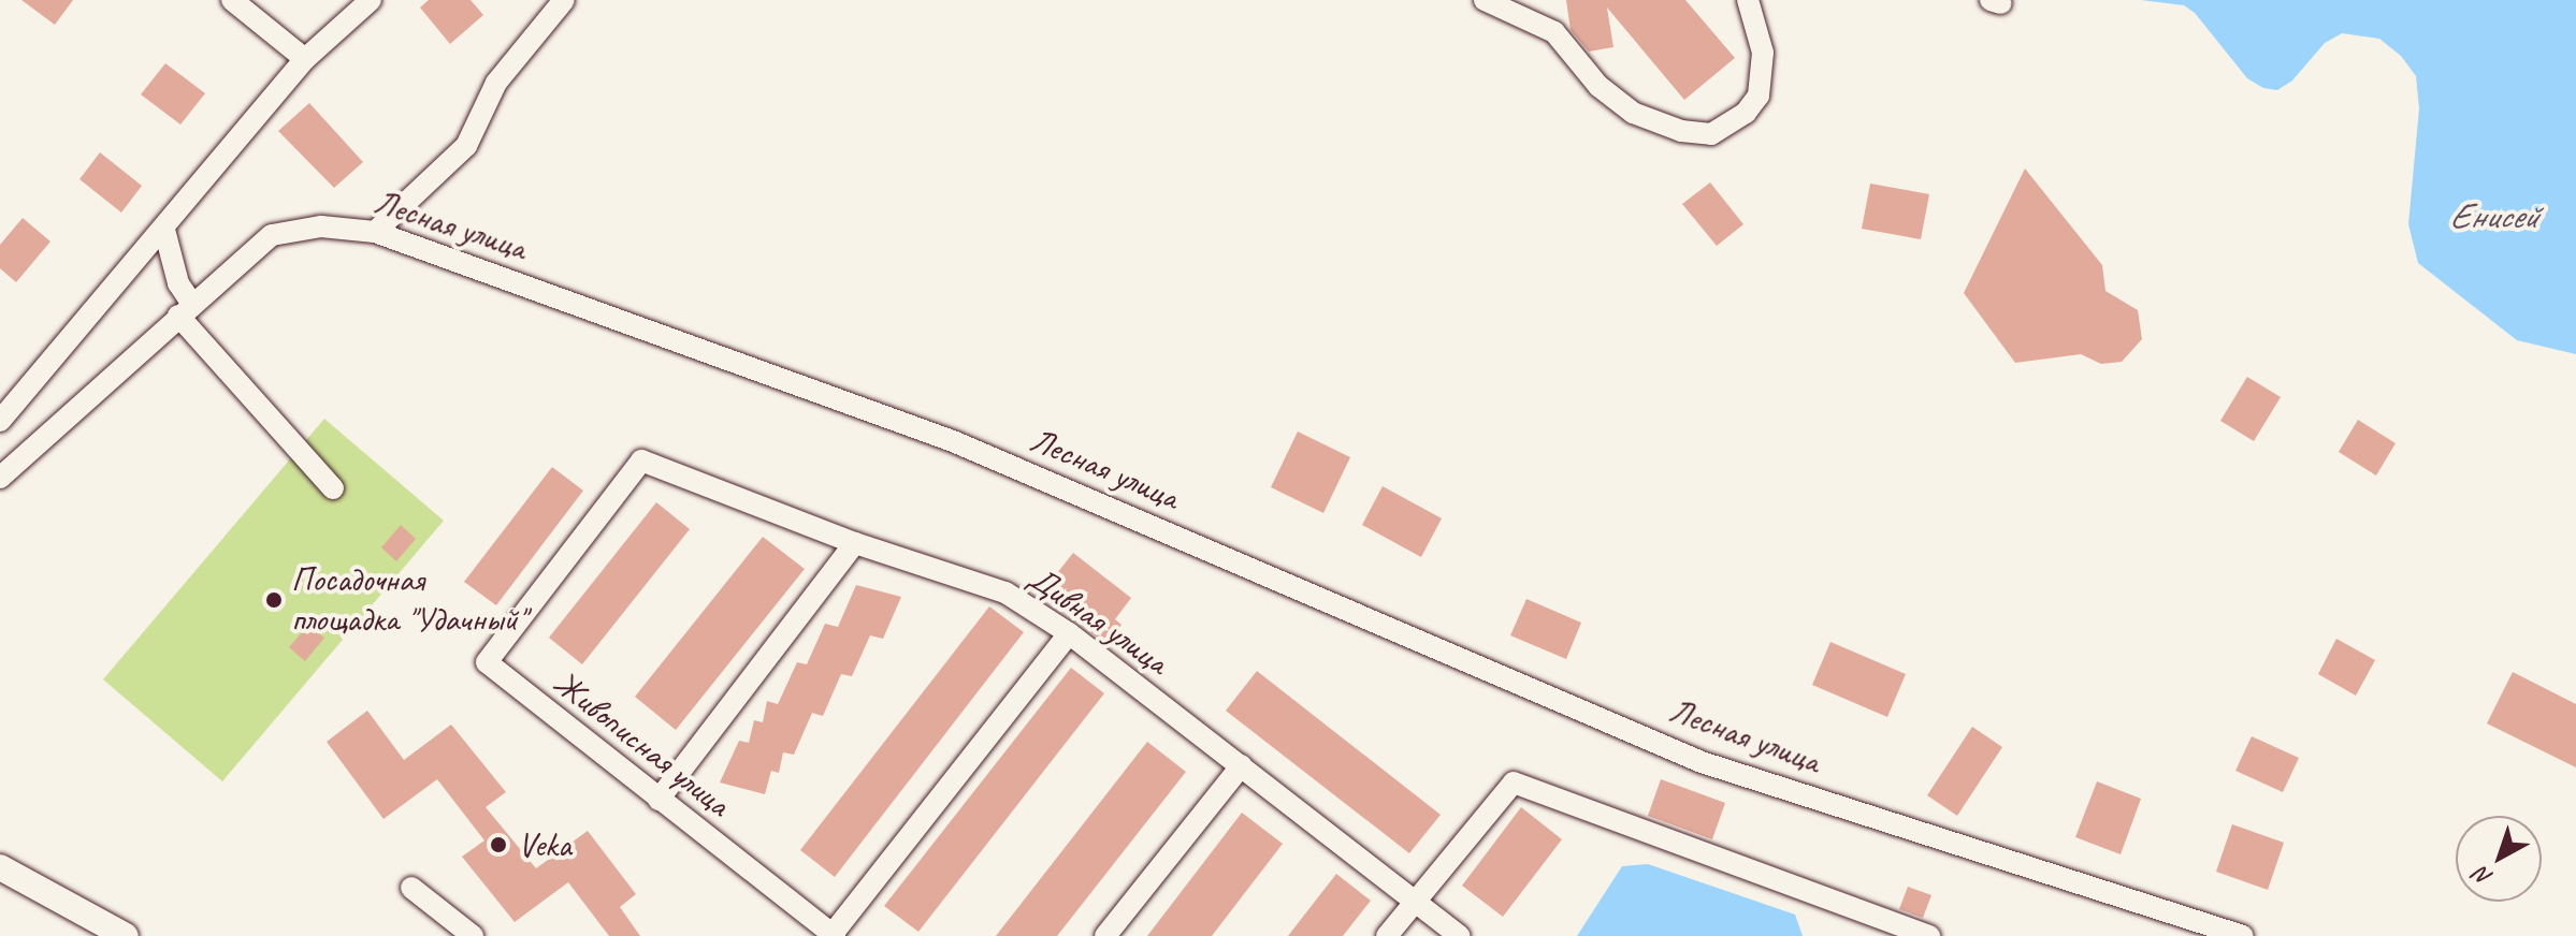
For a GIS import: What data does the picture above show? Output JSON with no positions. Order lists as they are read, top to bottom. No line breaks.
{"streets":{"street":["Лесная улица","Дивная улица","Живописная улица"]},"crossings":[["Дивная улица","Живописная улица"]],"water":["Енисей"],"places":["Посадочная площадка \"Удачный\"","Veka"],"north":"bottom left"}
